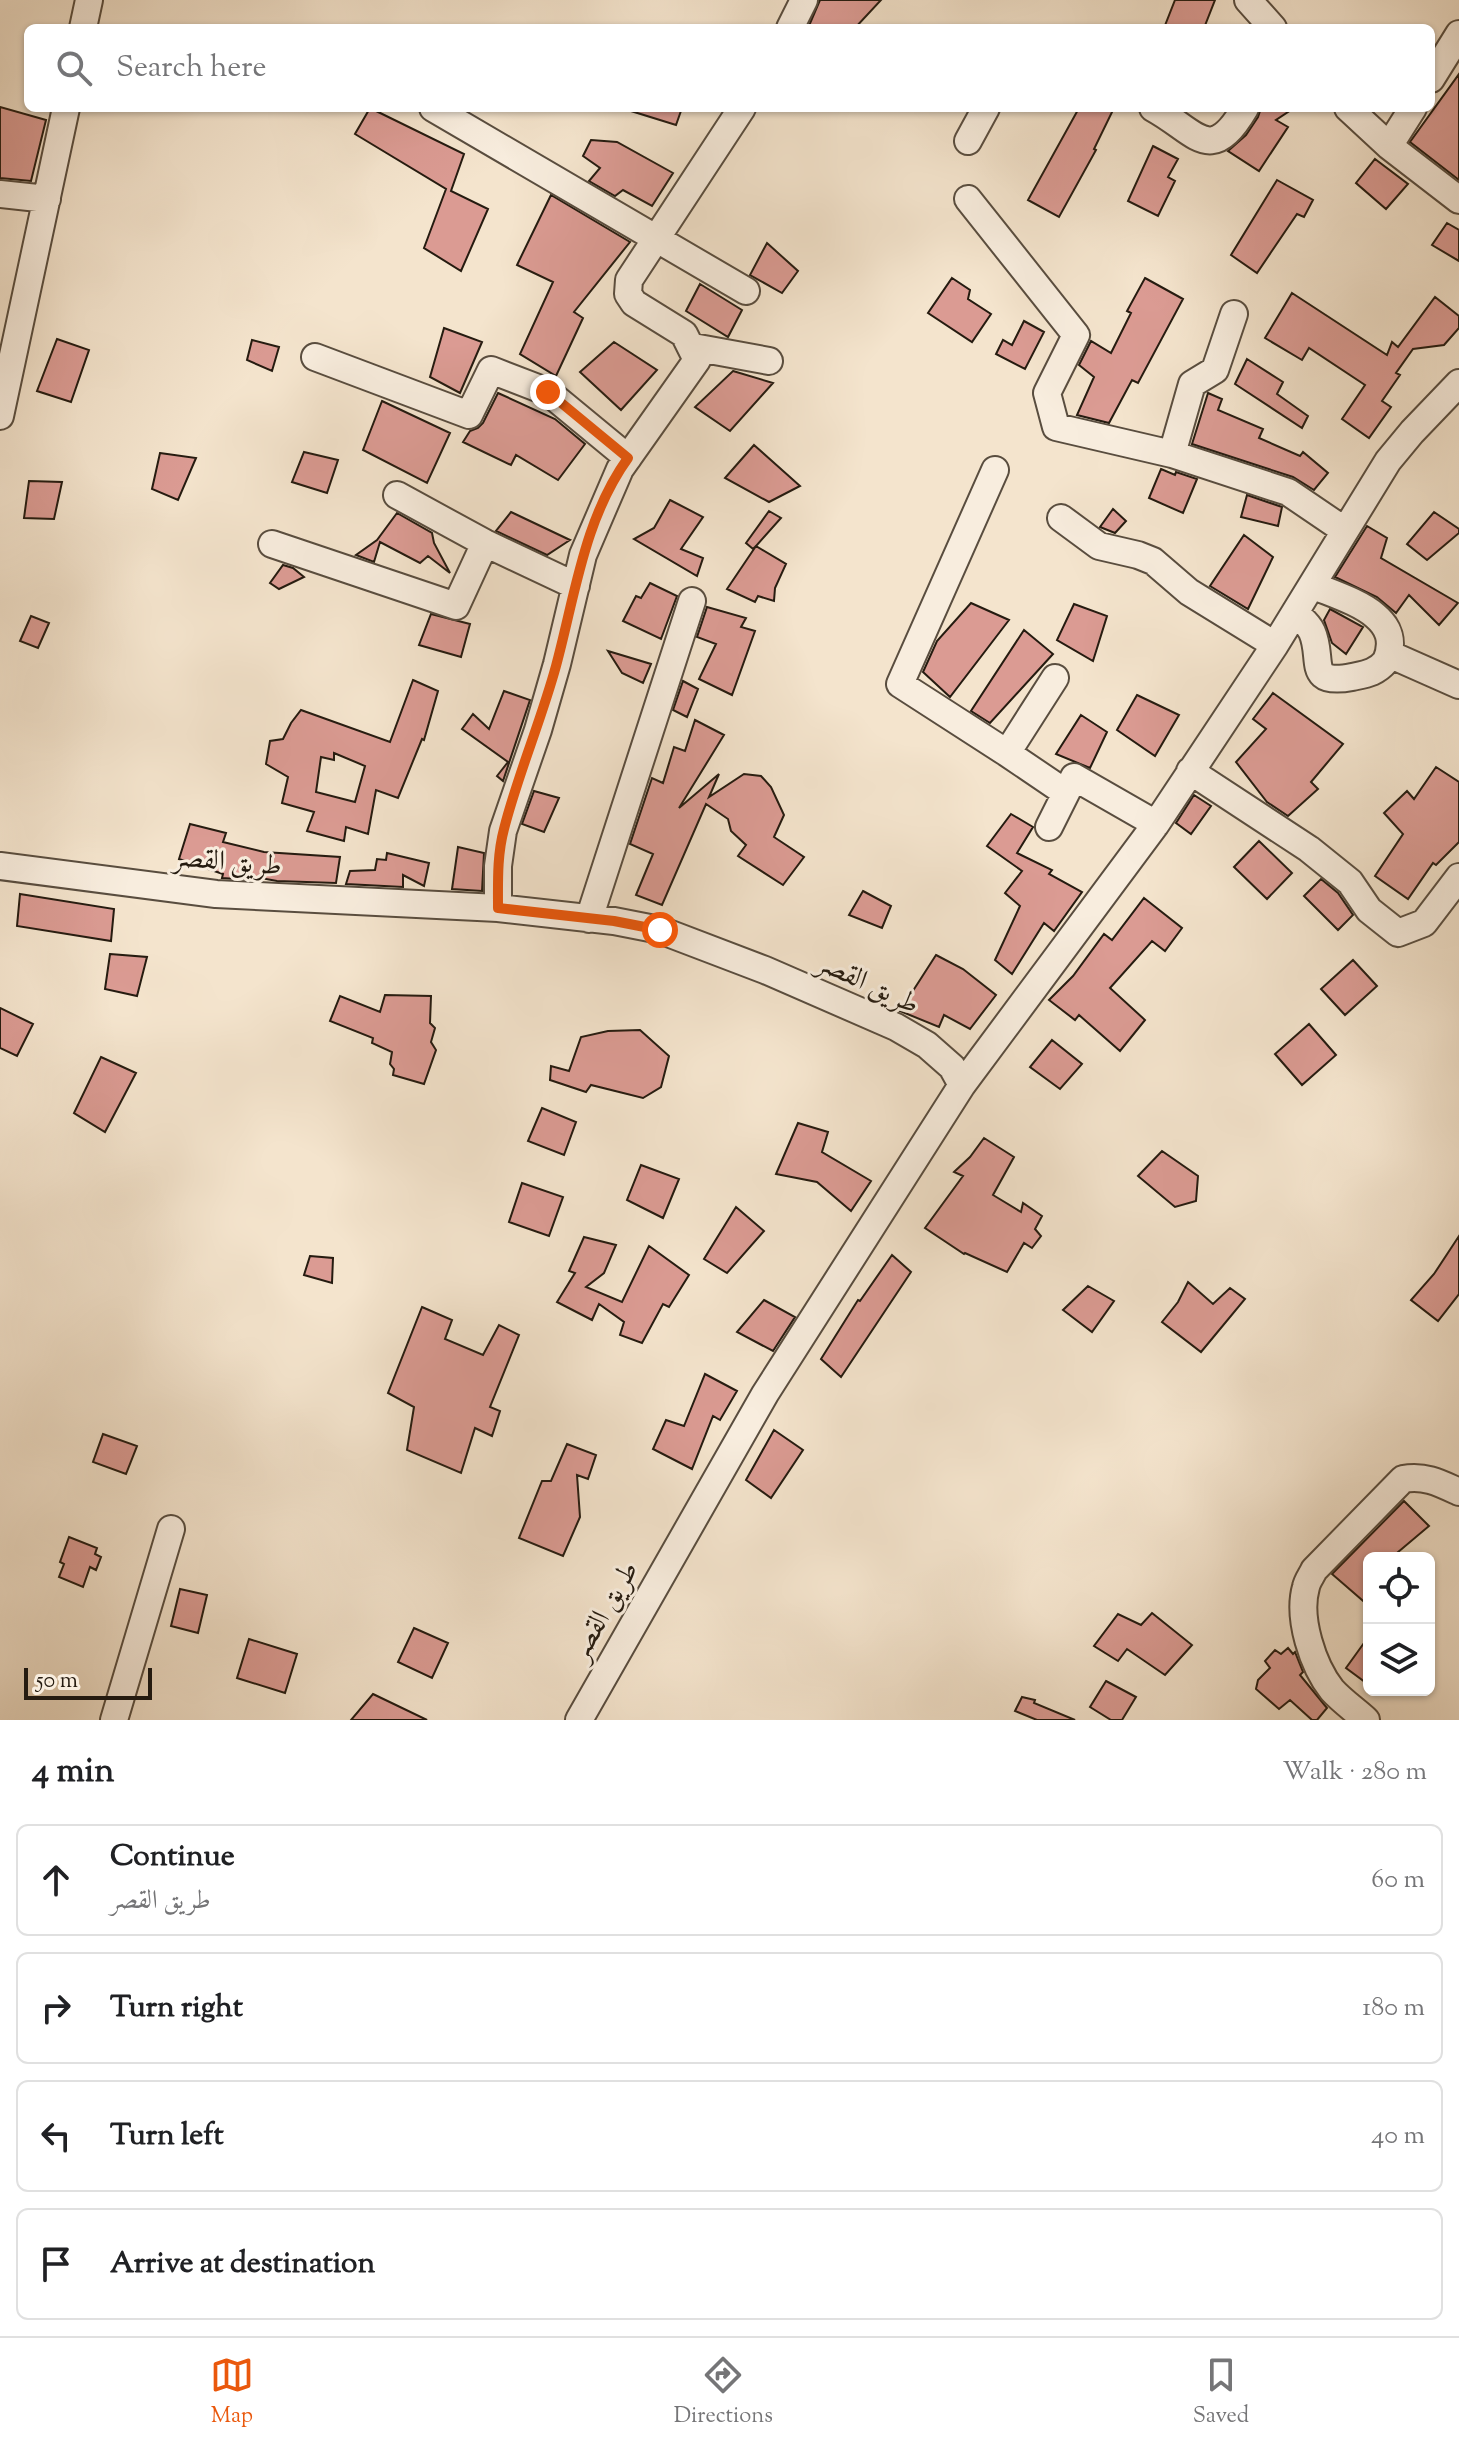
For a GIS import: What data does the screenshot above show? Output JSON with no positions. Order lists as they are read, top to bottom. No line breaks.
{"streets":{"street":["طريق القصر"]},"scale_bar":"50 m","page":{"search":"Search here","scale":"50 m","heading":["4 min","Walk · 280 m"],"list":[["Continue","طريق القصر","60 m"],["Turn right","180 m"],["Turn left","40 m"],"Arrive at destination"],"nav":["Map","Directions","Saved"]}}
